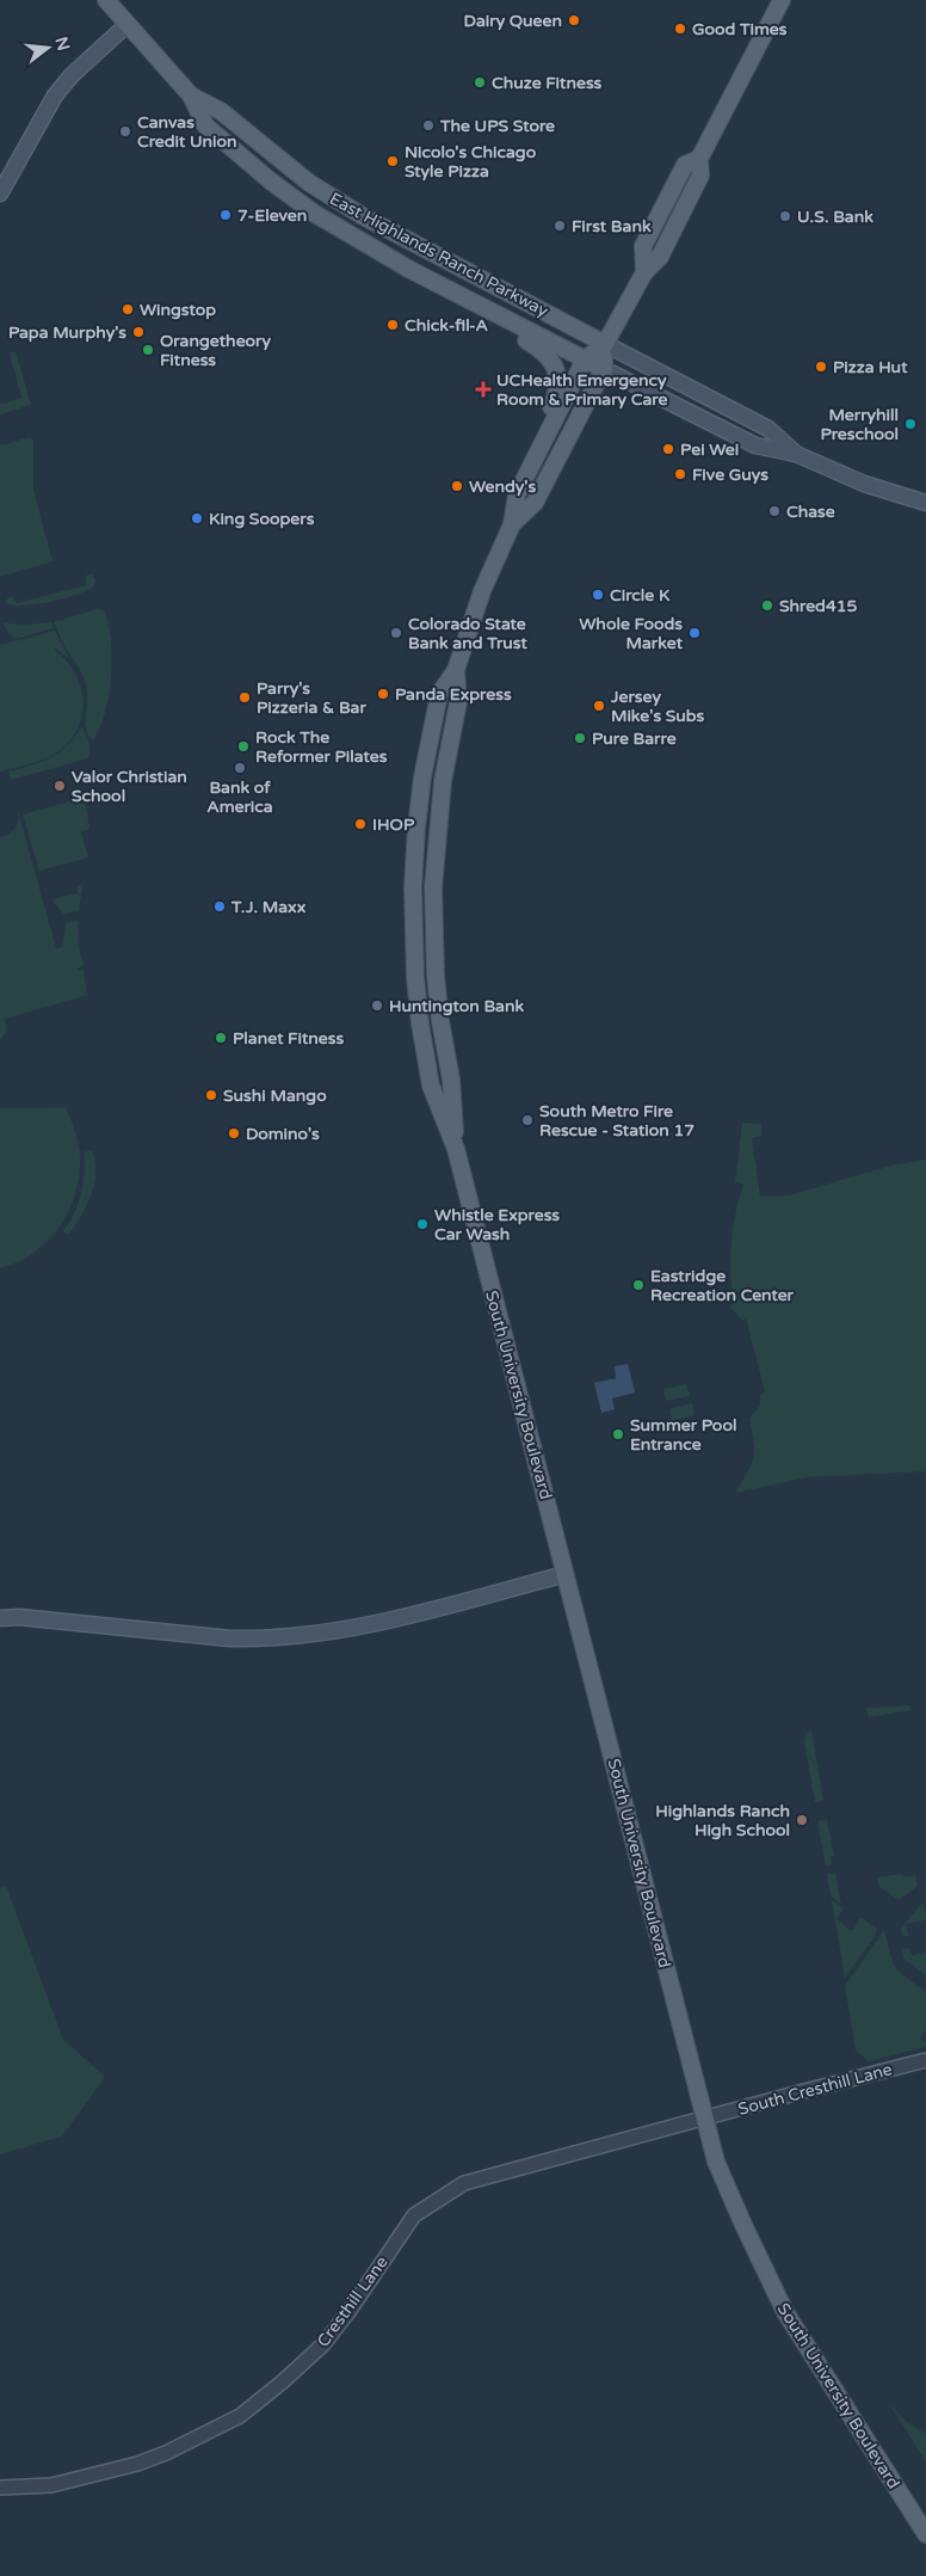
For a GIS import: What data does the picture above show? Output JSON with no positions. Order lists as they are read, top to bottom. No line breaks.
{"streets":{"main road":["East Highlands Ranch Parkway","South University Boulevard"],"street":["South Cresthill Lane","Cresthill Lane"]},"crossings":[["East Highlands Ranch Parkway","South University Boulevard"],["South University Boulevard","South Cresthill Lane"],["South University Boulevard","Cresthill Lane"],["South Cresthill Lane","Cresthill Lane"]],"places":{"other":["Dairy Queen","Good Times","Chuze Fitness","The UPS Store","Canvas Credit Union","Nicolo's Chicago Style Pizza","7-Eleven","U.S. Bank","First Bank","Wingstop","Chick-fil-A","Papa Murphy's","Orangetheory Fitness","Pizza Hut","Merryhill Preschool","Pei Wei","Five Guys","Wendy's","Chase","King Soopers","Circle K","Shred415","Colorado State Bank and Trust","Whole Foods Market","Panda Express","Parry's Pizzeria & Bar","Jersey Mike's Subs","Pure Barre","Rock The Reformer Pilates","Bank of America","Valor Christian School","IHOP","T.J. Maxx","Huntington Bank","Planet Fitness","Sushi Mango","South Metro Fire Rescue - Station 17","Domino's","Whistle Express Car Wash","Eastridge Recreation Center","Summer Pool Entrance","Highlands Ranch High School"],"health":["UCHealth Emergency Room & Primary Care"]},"north":"right"}
